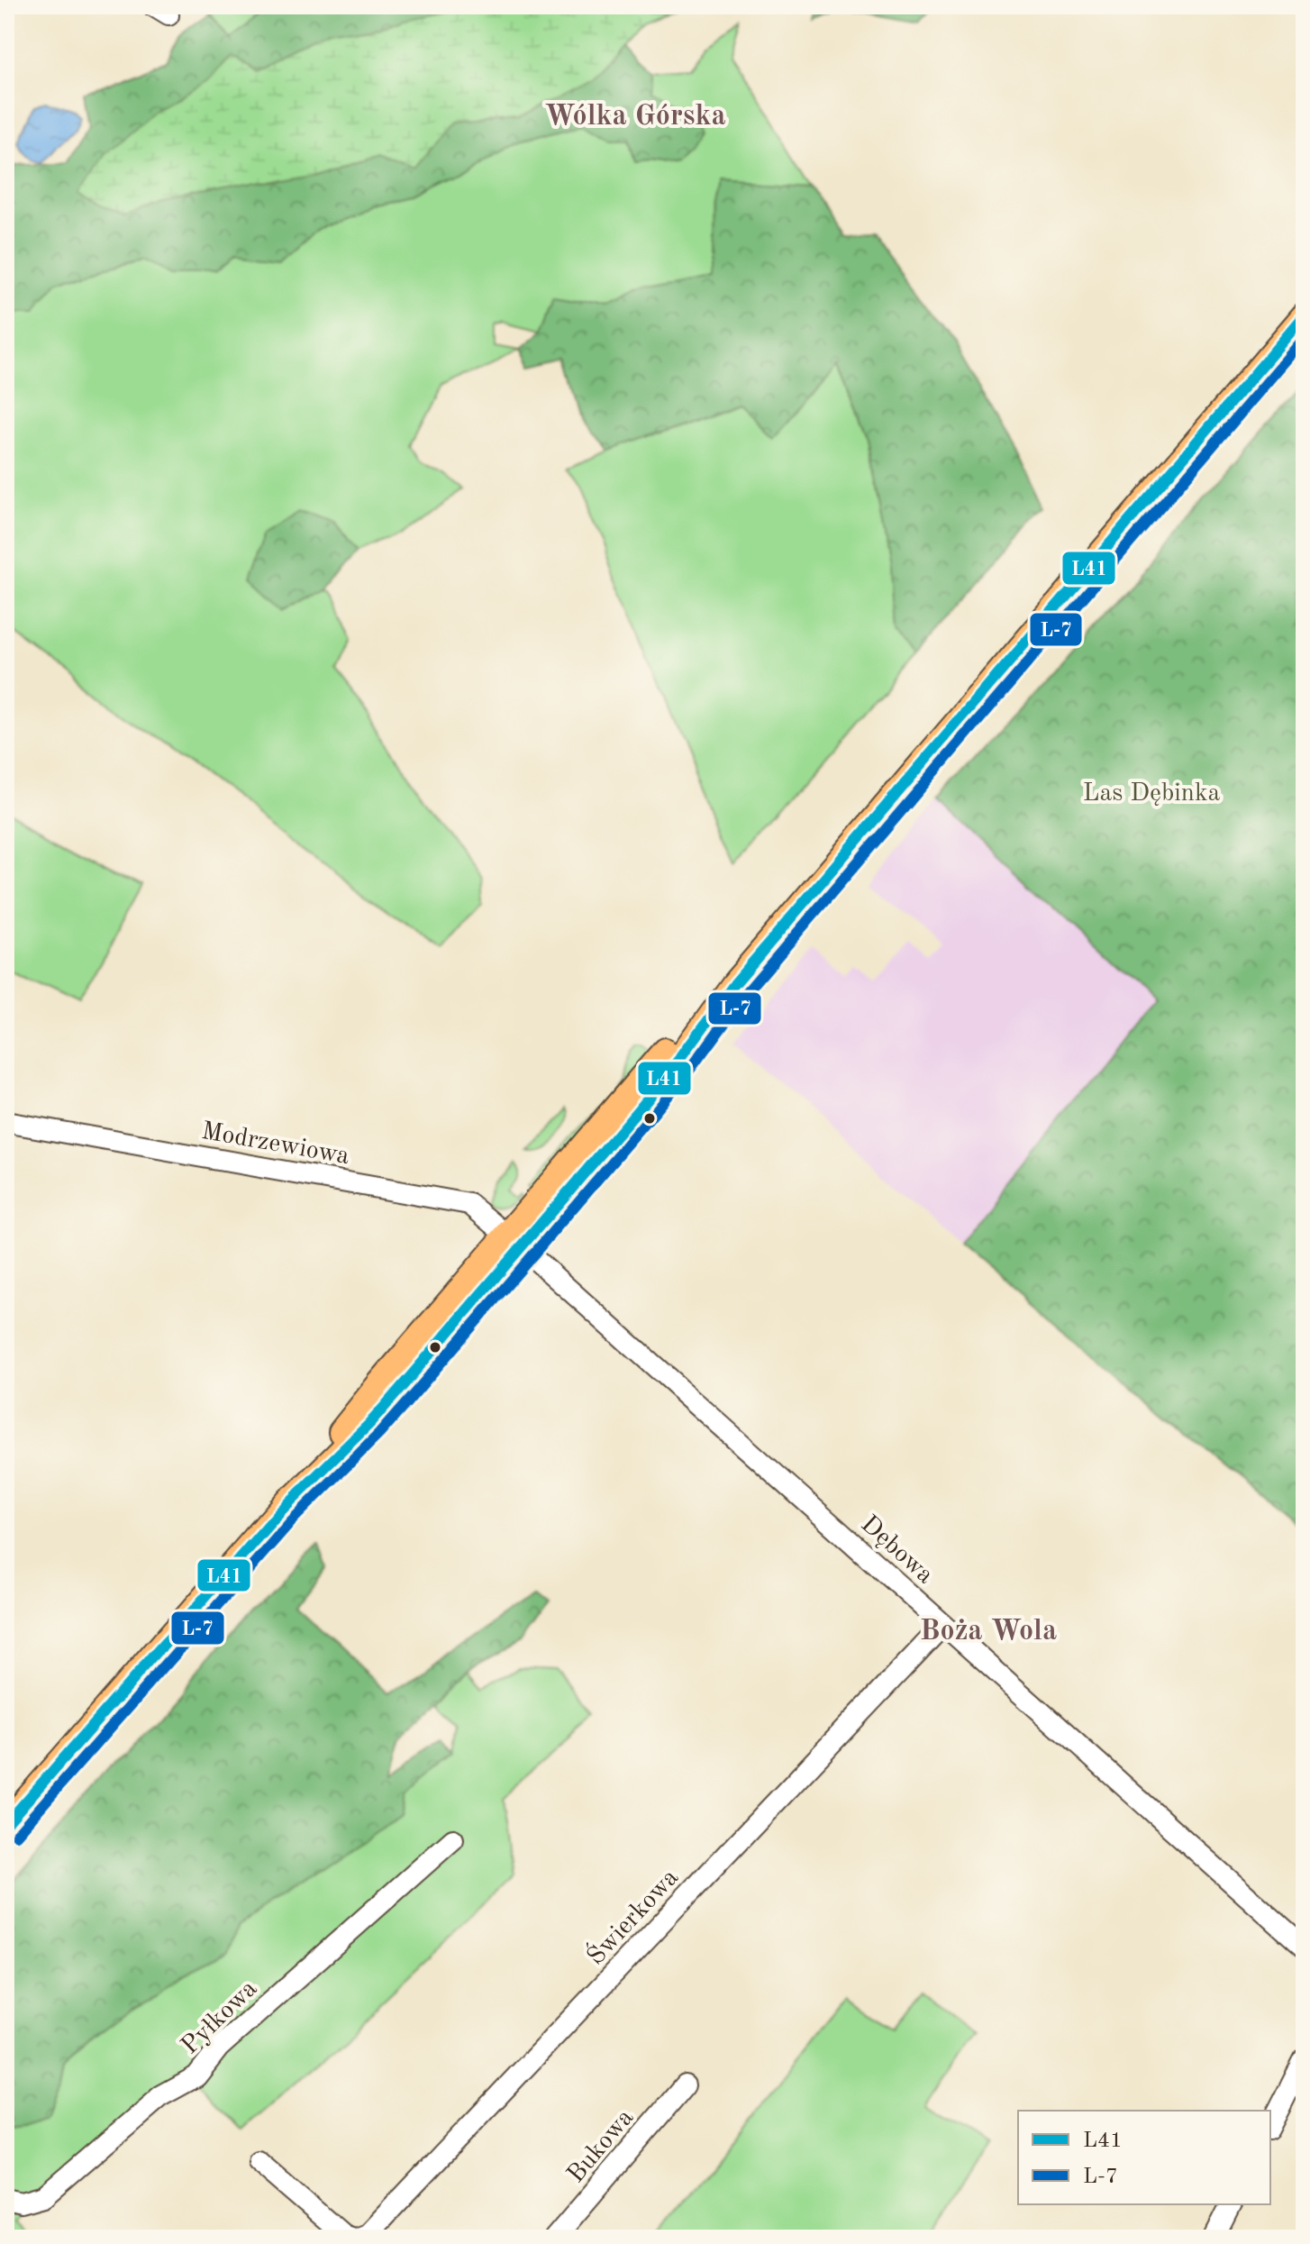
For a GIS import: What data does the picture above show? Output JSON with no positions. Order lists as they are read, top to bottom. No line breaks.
{"streets":{"street":["Modrzewiowa","Dębowa","Świerkowa","Pyłkowa","Bukowa"]},"crossings":[["Modrzewiowa","Dębowa"],["Dębowa","Świerkowa"]],"districts":["Wólka Górska","Boża Wola"],"parks":["Las Dębinka"],"lines":["transit line L41","transit line L-7"],"legend":["L41","L-7"]}
